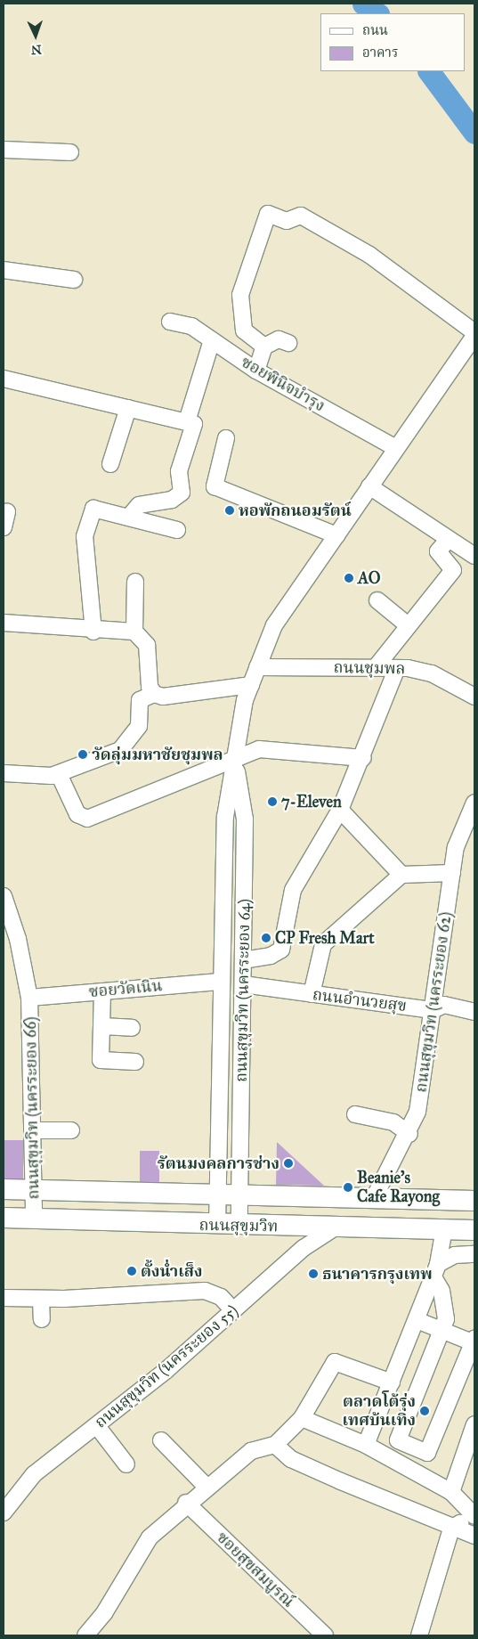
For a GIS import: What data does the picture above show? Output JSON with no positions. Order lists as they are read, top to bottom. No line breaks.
{"streets":{"main road":["ถนนสุขุมวิท"],"street":["ซอยพินิจบำรุง","ถนนชุมพล","ซอยวัดเนิน","ถนนสุขุมวิท (นครระยอง 64)","ถนนอำนวยสุข","ถนนสุขุมวิท (นครระยอง 62)","ถนนสุขุมวิท (นครระยอง 66)","ถนนสุขุมวิท (นครระยอง 55)","ซอยสุขสมบูรณ์"]},"crossings":[["ซอยพินิจบำรุง","ถนนสุขุมวิท (นครระยอง 64)"],["ถนนชุมพล","ถนนสุขุมวิท (นครระยอง 64)"],["ซอยวัดเนิน","ถนนสุขุมวิท (นครระยอง 64)"],["ซอยวัดเนิน","ถนนสุขุมวิท (นครระยอง 66)"],["ถนนสุขุมวิท (นครระยอง 64)","ถนนอำนวยสุข"],["ถนนสุขุมวิท (นครระยอง 64)","ถนนสุขุมวิท"],["ถนนอำนวยสุข","ถนนสุขุมวิท (นครระยอง 62)"],["ถนนสุขุมวิท (นครระยอง 62)","ถนนสุขุมวิท"],["ถนนสุขุมวิท (นครระยอง 66)","ถนนสุขุมวิท"],["ถนนสุขุมวิท","ถนนสุขุมวิท (นครระยอง 55)"]],"places":["หอพักถนอมรัตน์","AO","วัดลุ่มมหาชัยชุมพล","7-Eleven","CP Fresh Mart","รัตนมงคลการช่าง","Beanie's Cafe Rayong","ตั้งน่ำเส็ง","ธนาคารกรุงเทพ","ตลาดโต้รุ่ง เทศบ้นเทิง"],"legend":["ถนน","อาคาร"],"north":"bottom"}
